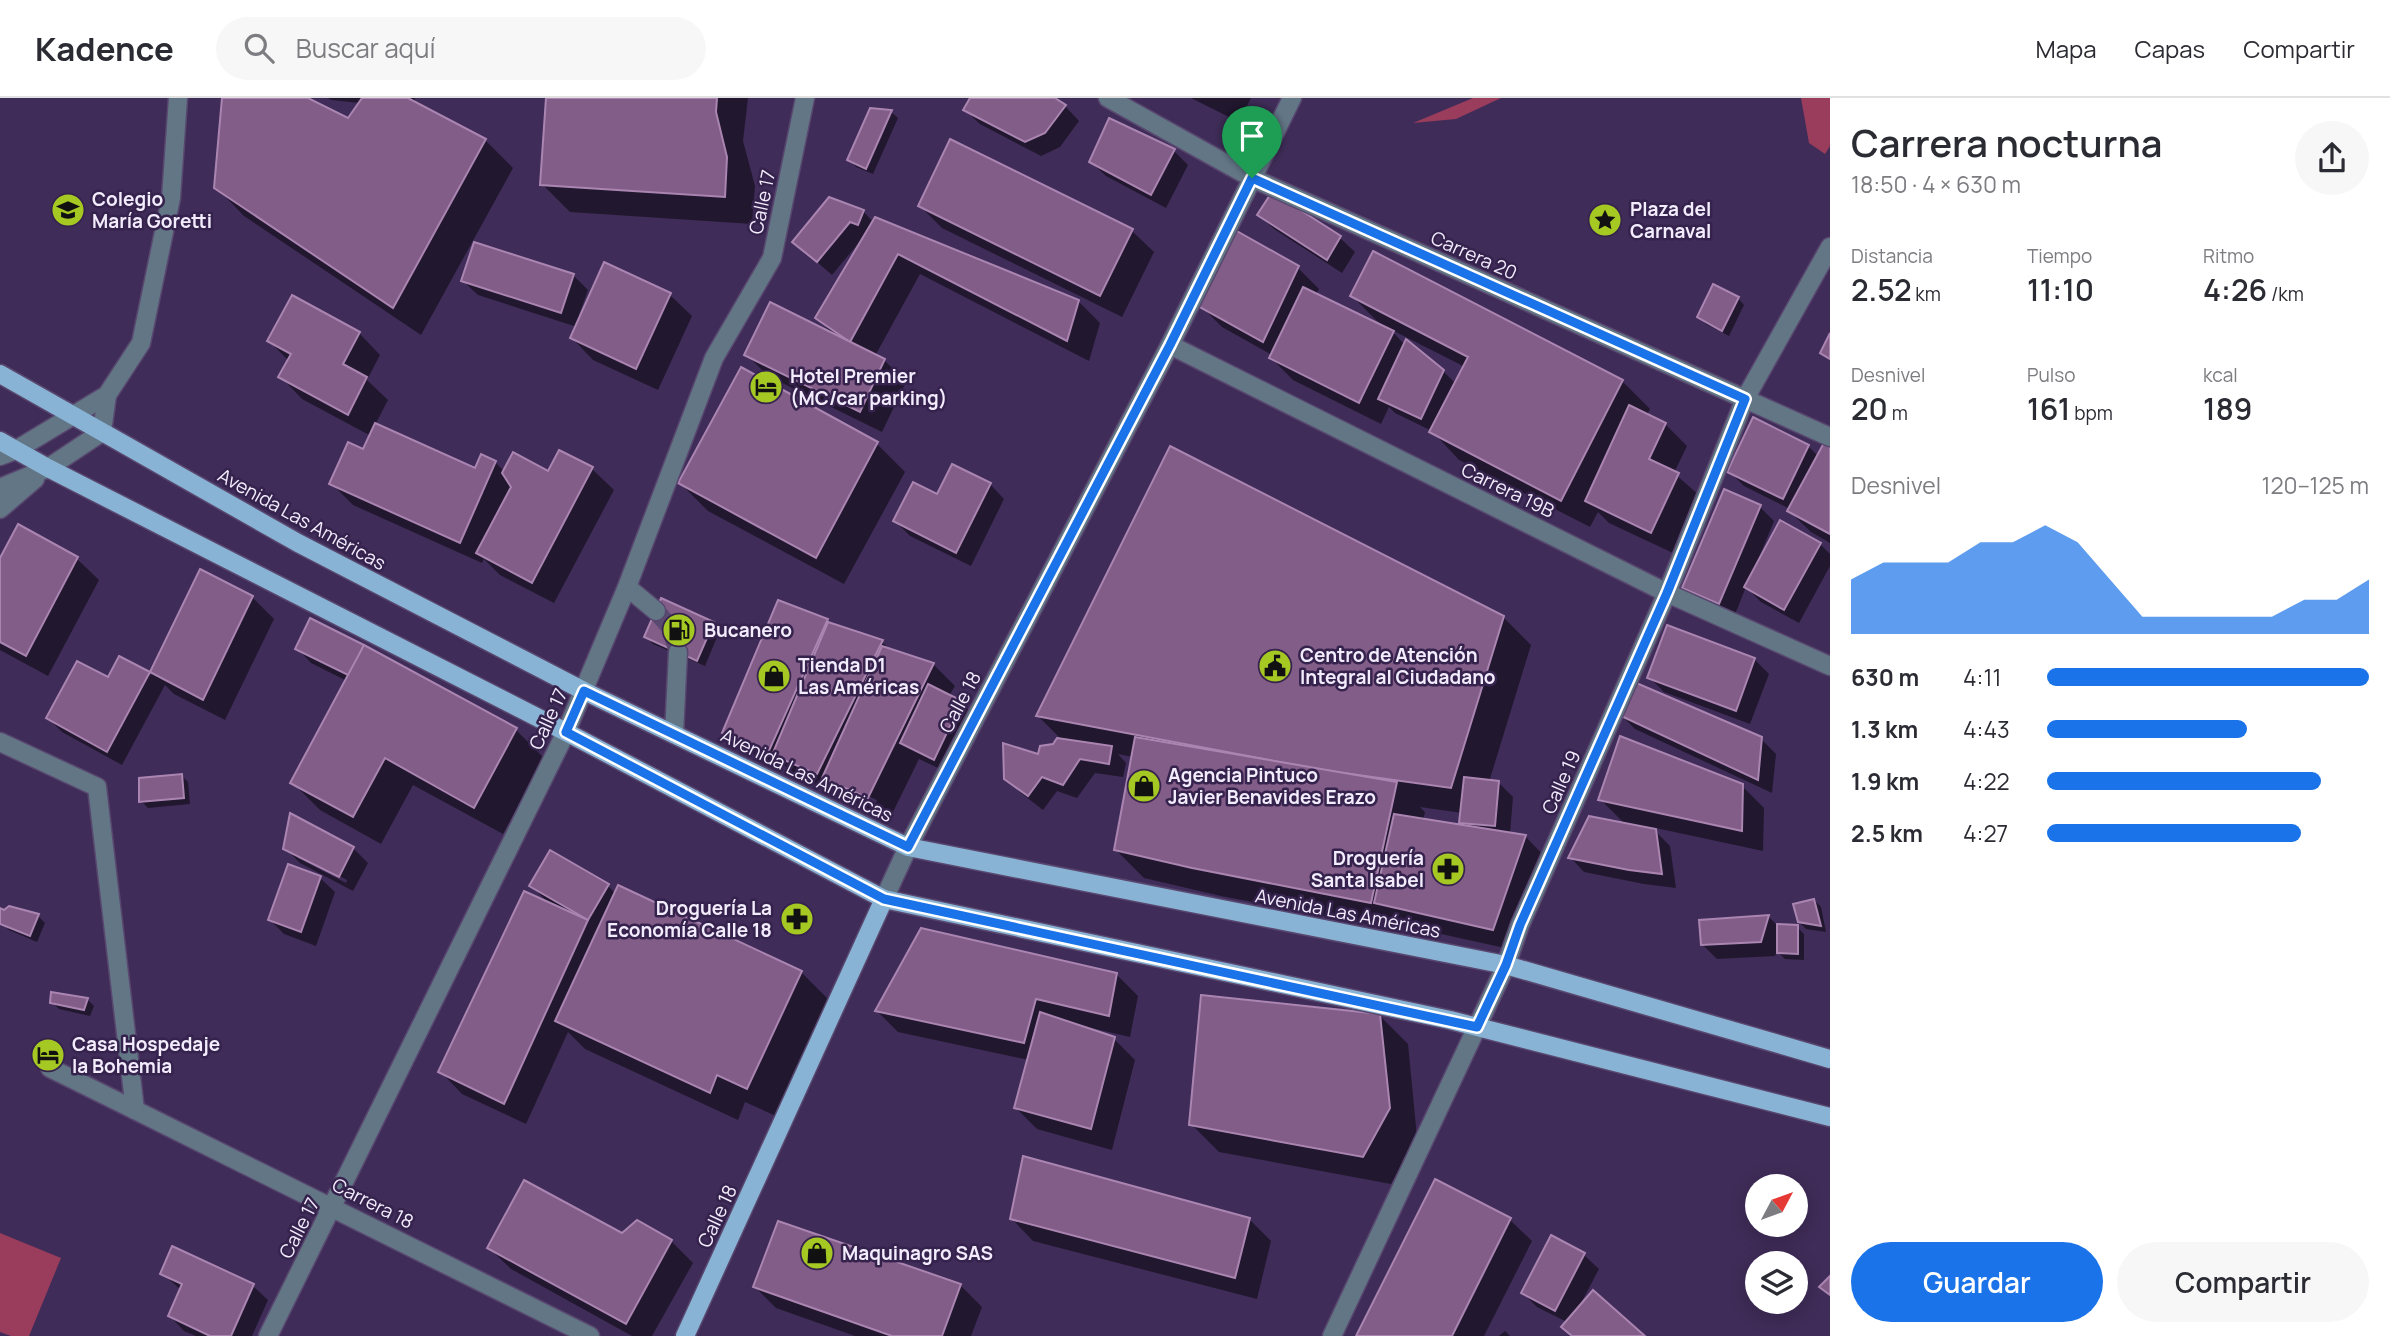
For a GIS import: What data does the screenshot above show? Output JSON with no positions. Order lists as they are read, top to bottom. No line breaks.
{"streets":{"main road":["Avenida Las Américas","Calle 18"],"street":["Calle 17","Carrera 20","Carrera 19B","Calle 19","Carrera 18"]},"crossings":[["Calle 17","Avenida Las Américas"],["Calle 17","Carrera 18"],["Carrera 20","Calle 18"],["Carrera 20","Calle 19"],["Carrera 19B","Calle 18"],["Carrera 19B","Calle 19"],["Avenida Las Américas","Calle 18"],["Avenida Las Américas","Calle 19"]],"places":{"school or university":["Colegio María Goretti"],"place":["Plaza del Carnaval"],"hotel":["Hotel Premier (MC/car parking)","Casa Hospedaje la Bohemia"],"fuel station":["Bucanero"],"public building":["Centro de Atención Integral al Ciudadano"],"shop":["Tienda D1 Las Américas","Agencia Pintuco Javier Benavides Erazo","Maquinagro SAS"],"pharmacy":["Droguería Santa Isabel","Droguería La Economía Calle 18"]},"north":"top right","page":{"header":"Kadence","search":"Buscar aquí","nav":["Mapa","Capas","Compartir"],"heading":["Carrera nocturna","18:50 · 4 × 630 m"],"stats":[["Distancia","2.52 km"],["Tiempo","11:10"],["Ritmo","4:26 /km"],["Desnivel","20 m"],["Pulso","161 bpm"],["kcal","189"]],"chart":["Desnivel","120–125 m"],"list":[{"name":"630 m","note":"4:11"},{"name":"1.3 km","note":"4:43"},{"name":"1.9 km","note":"4:22"},{"name":"2.5 km","note":"4:27"}],"buttons":["Guardar","Compartir"]}}
